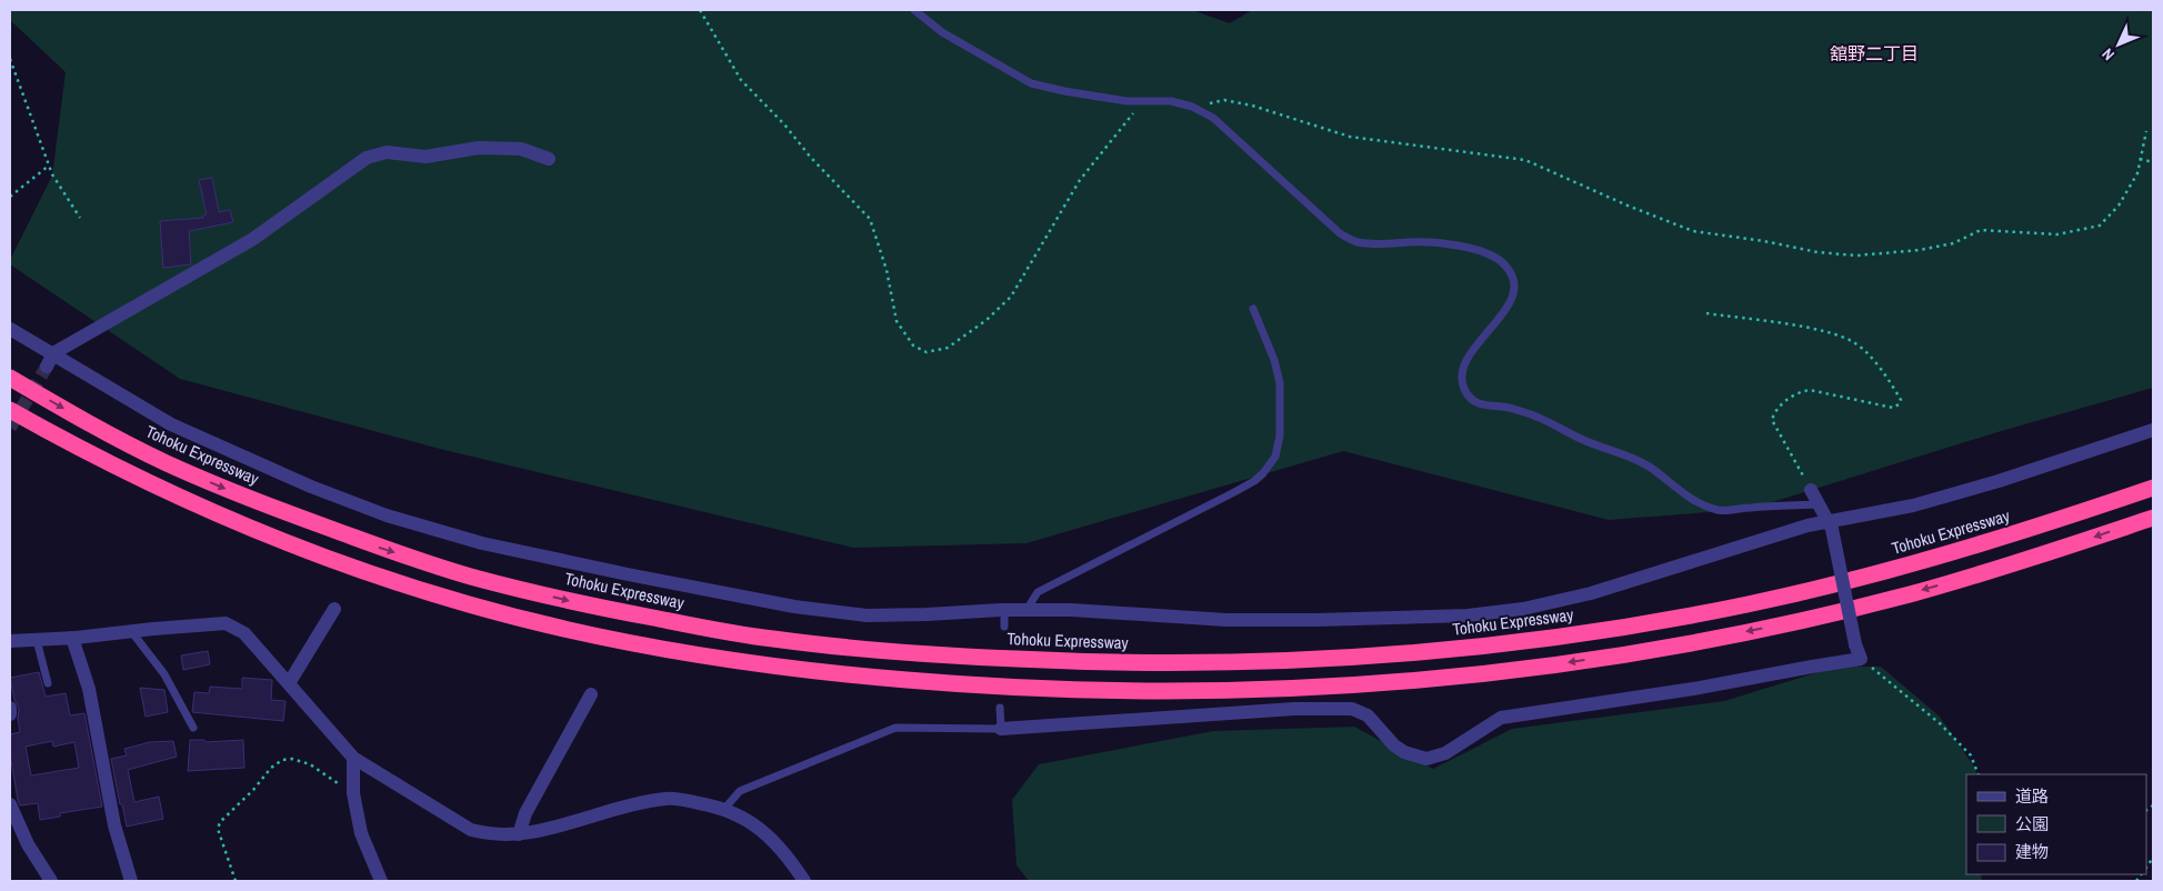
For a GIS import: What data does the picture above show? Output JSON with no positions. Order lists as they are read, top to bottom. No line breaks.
{"streets":{"highway":["Tohoku Expressway"]},"districts":["舘野二丁目"],"legend":["道路","公園","建物"],"north":"bottom left"}
